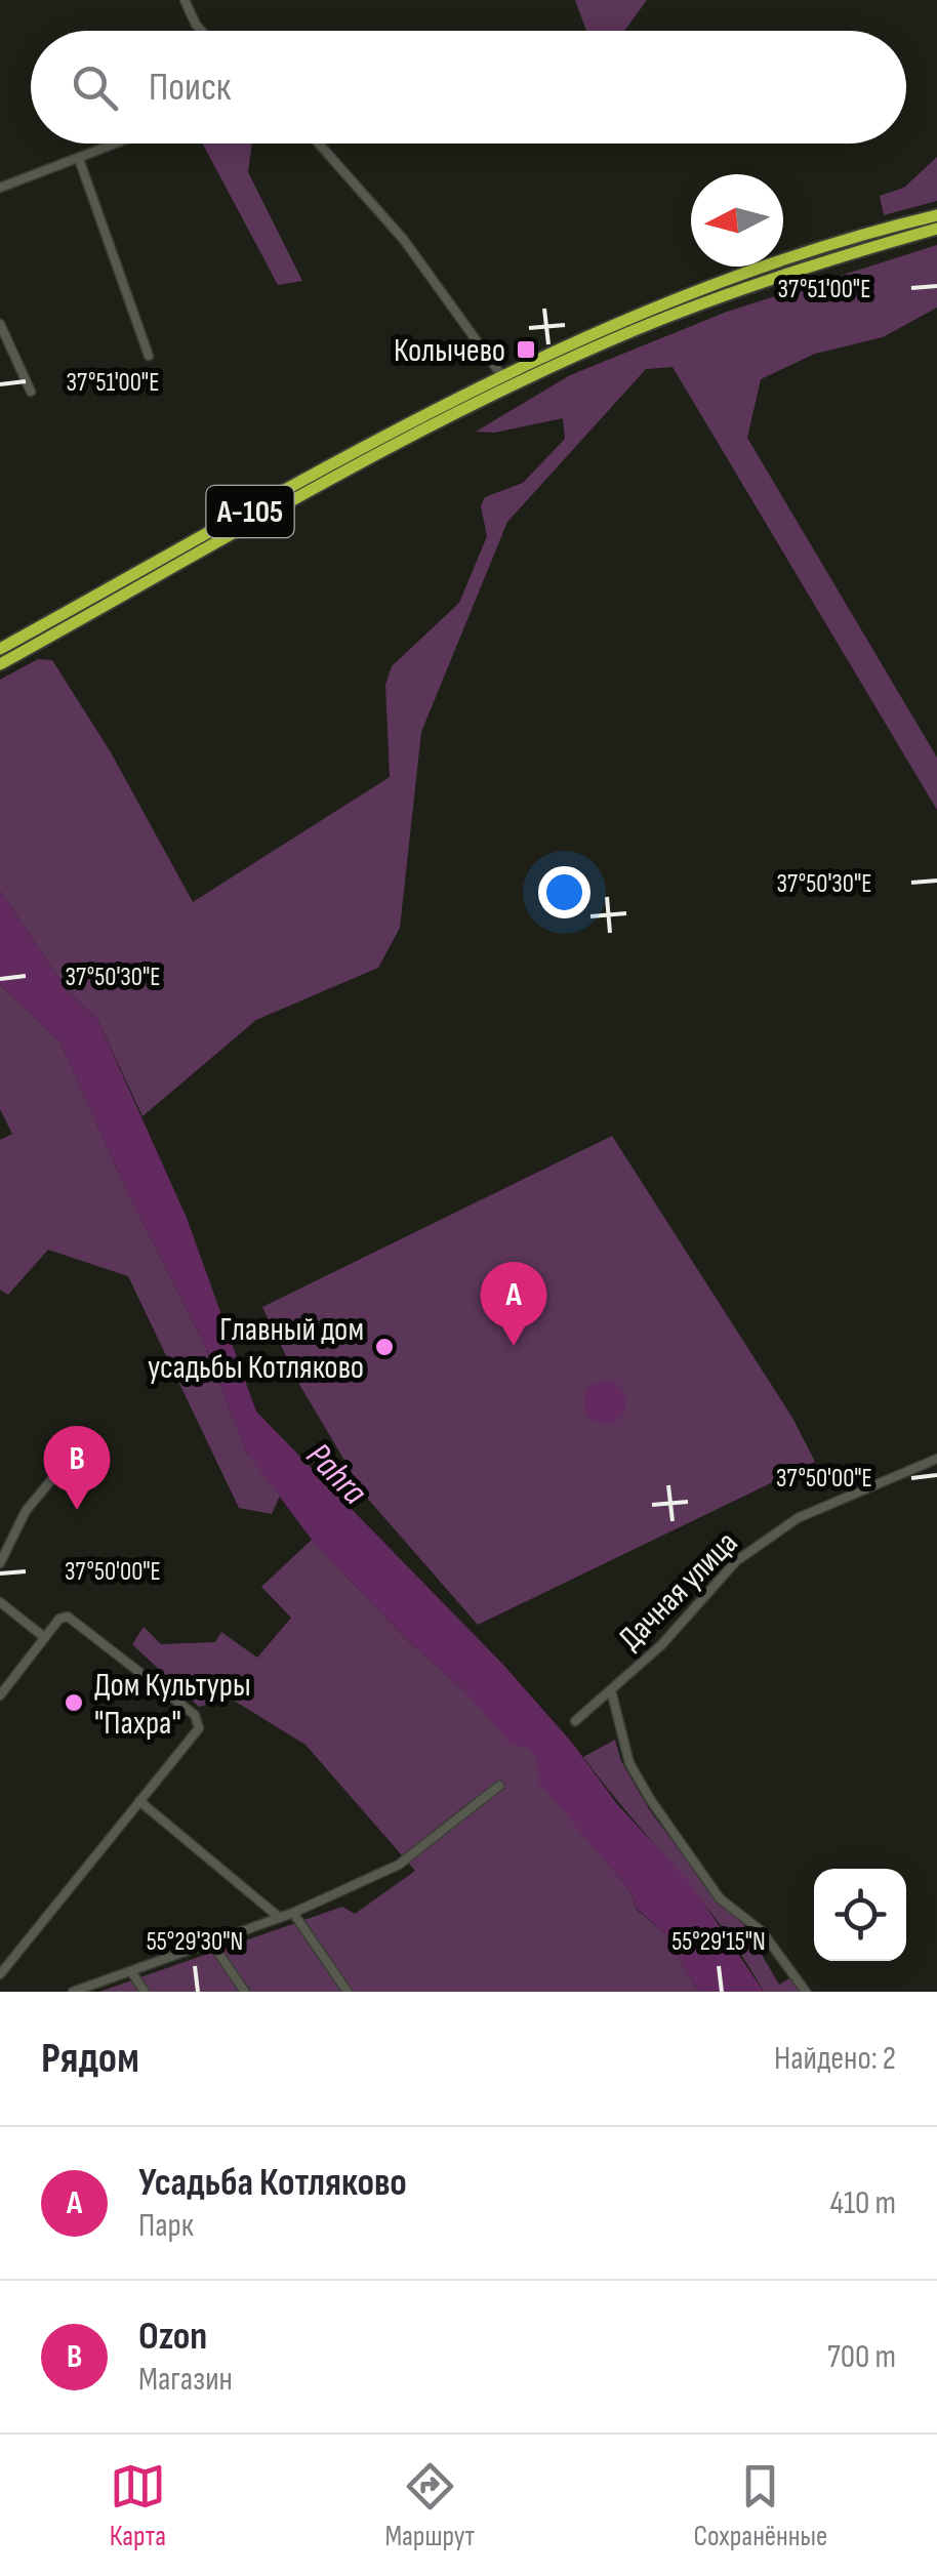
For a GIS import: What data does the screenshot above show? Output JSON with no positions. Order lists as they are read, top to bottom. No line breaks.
{"streets":{"highway":["А-105"],"street":["Дачная улица"]},"water":["Pahra"],"places":{"transit":["Колычево"],"other":["Главный дом усадьбы Котляково","Дом Культуры \"Пахра\""]},"north":"left","page":{"search":"Поиск","pins":["A","B"],"heading":["Рядом","Найдено: 2"],"list":[{"mark":"A","name":"Усадьба Котляково","note":"Парк","value":"410 m"},{"mark":"B","name":"Ozon","note":"Магазин","value":"700 m"}],"nav":["Карта","Маршрут","Сохранённые"]},"coordinates":["37°51'00\"E","37°50'30\"E","37°50'00\"E","55°29'30\"N","55°29'15\"N"]}
